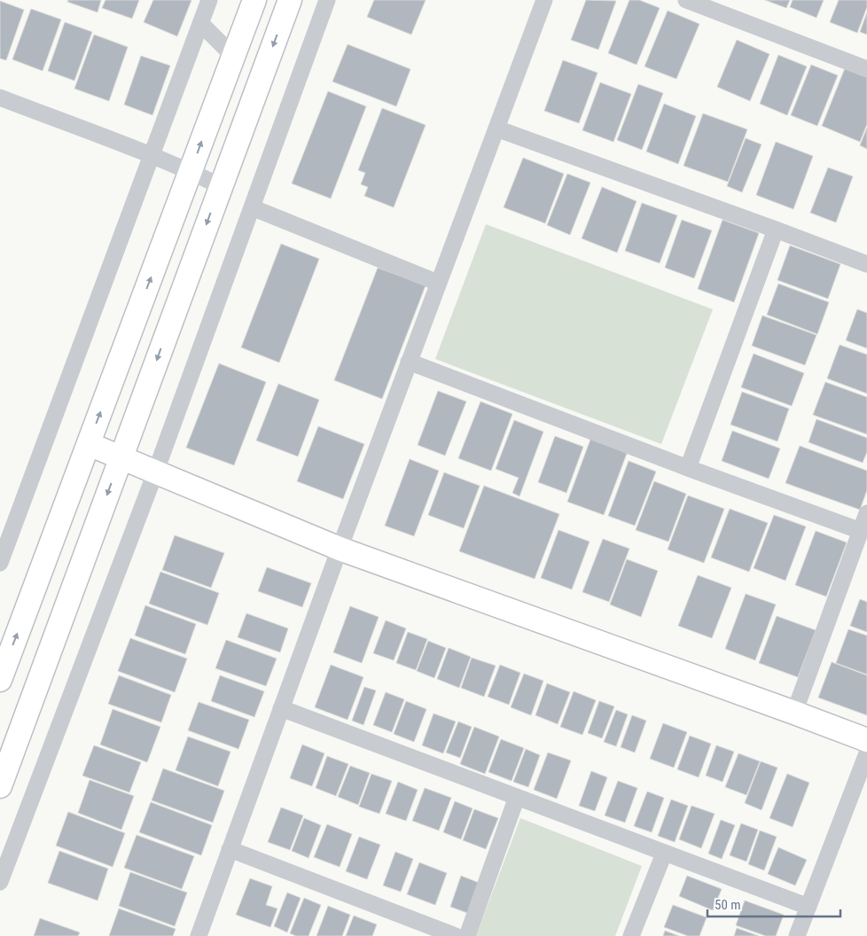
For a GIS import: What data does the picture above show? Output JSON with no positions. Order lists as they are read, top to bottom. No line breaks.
{"scale_bar":"50 m"}
